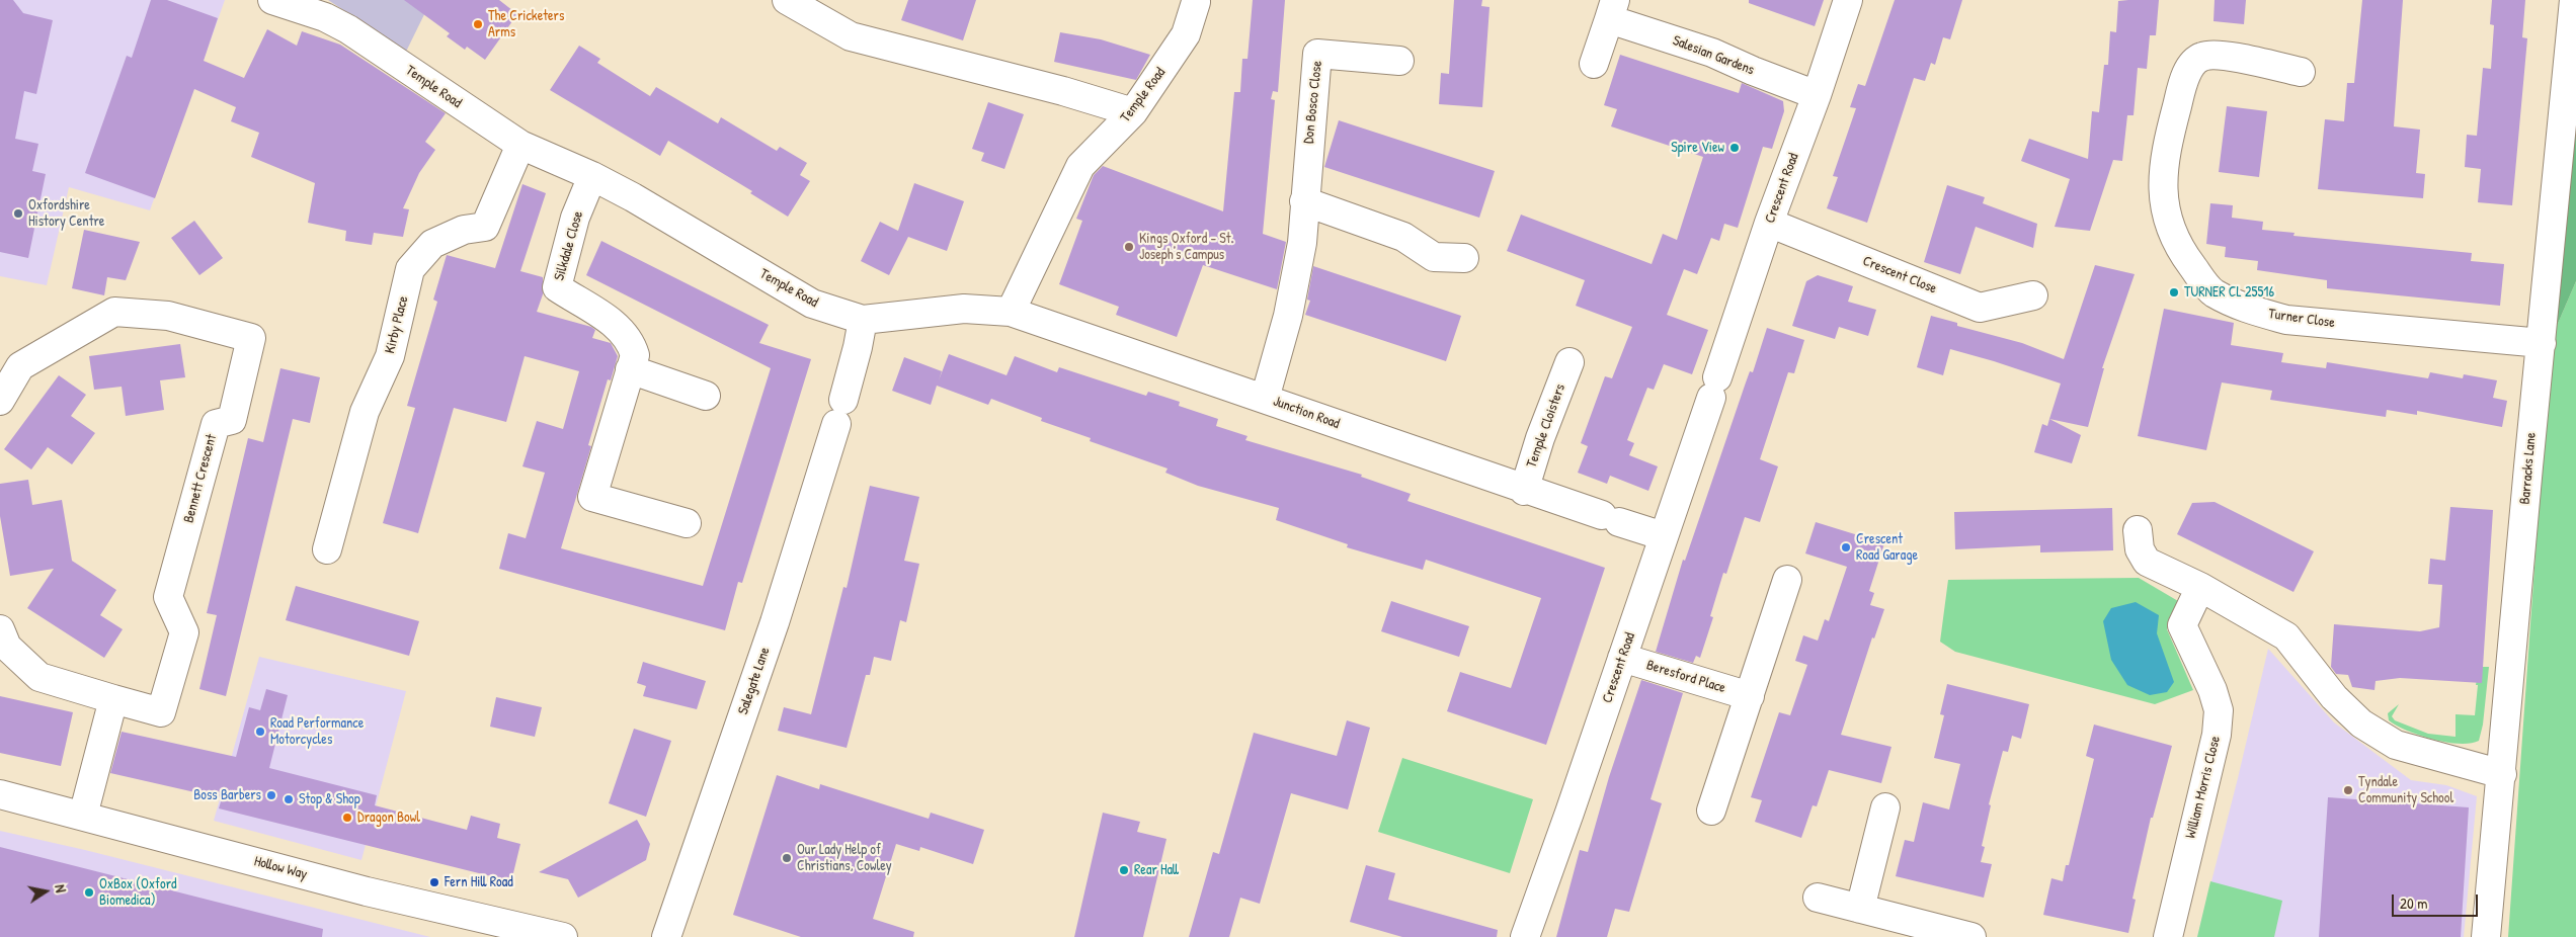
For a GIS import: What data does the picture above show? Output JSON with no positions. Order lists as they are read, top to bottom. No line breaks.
{"streets":{"street":["Salesian Gardens","Temple Road","Don Bosco Close","Crescent Road","Silkdale Close","Crescent Close","Turner Close","Kirby Place","Junction Road","Temple Cloisters","Barracks Lane","Bennett Crescent","Beresford Place","Salegate Lane","William Morris Close","Hollow Way"]},"crossings":[["Salesian Gardens","Crescent Road"],["Temple Road","Silkdale Close"],["Temple Road","Kirby Place"],["Temple Road","Junction Road"],["Temple Road","Salegate Lane"],["Don Bosco Close","Junction Road"],["Crescent Road","Crescent Close"],["Crescent Road","Junction Road"],["Crescent Road","Beresford Place"],["Turner Close","Barracks Lane"],["Junction Road","Temple Cloisters"]],"places":["The Cricketers Arms","Spire View","Oxfordshire History Centre","Kings Oxford - St. Joseph's Campus","TURNER CL 25516","Crescent Road Garage","Road Performance Motorcycles","Tyndale Community School","Boss Barbers","Stop & Shop","Dragon Bowl","Our Lady Help of Christians, Cowley","Rear Hall","Fern Hill Road","OxBox (Oxford Biomedica)"],"scale_bar":"20 m","north":"right"}
